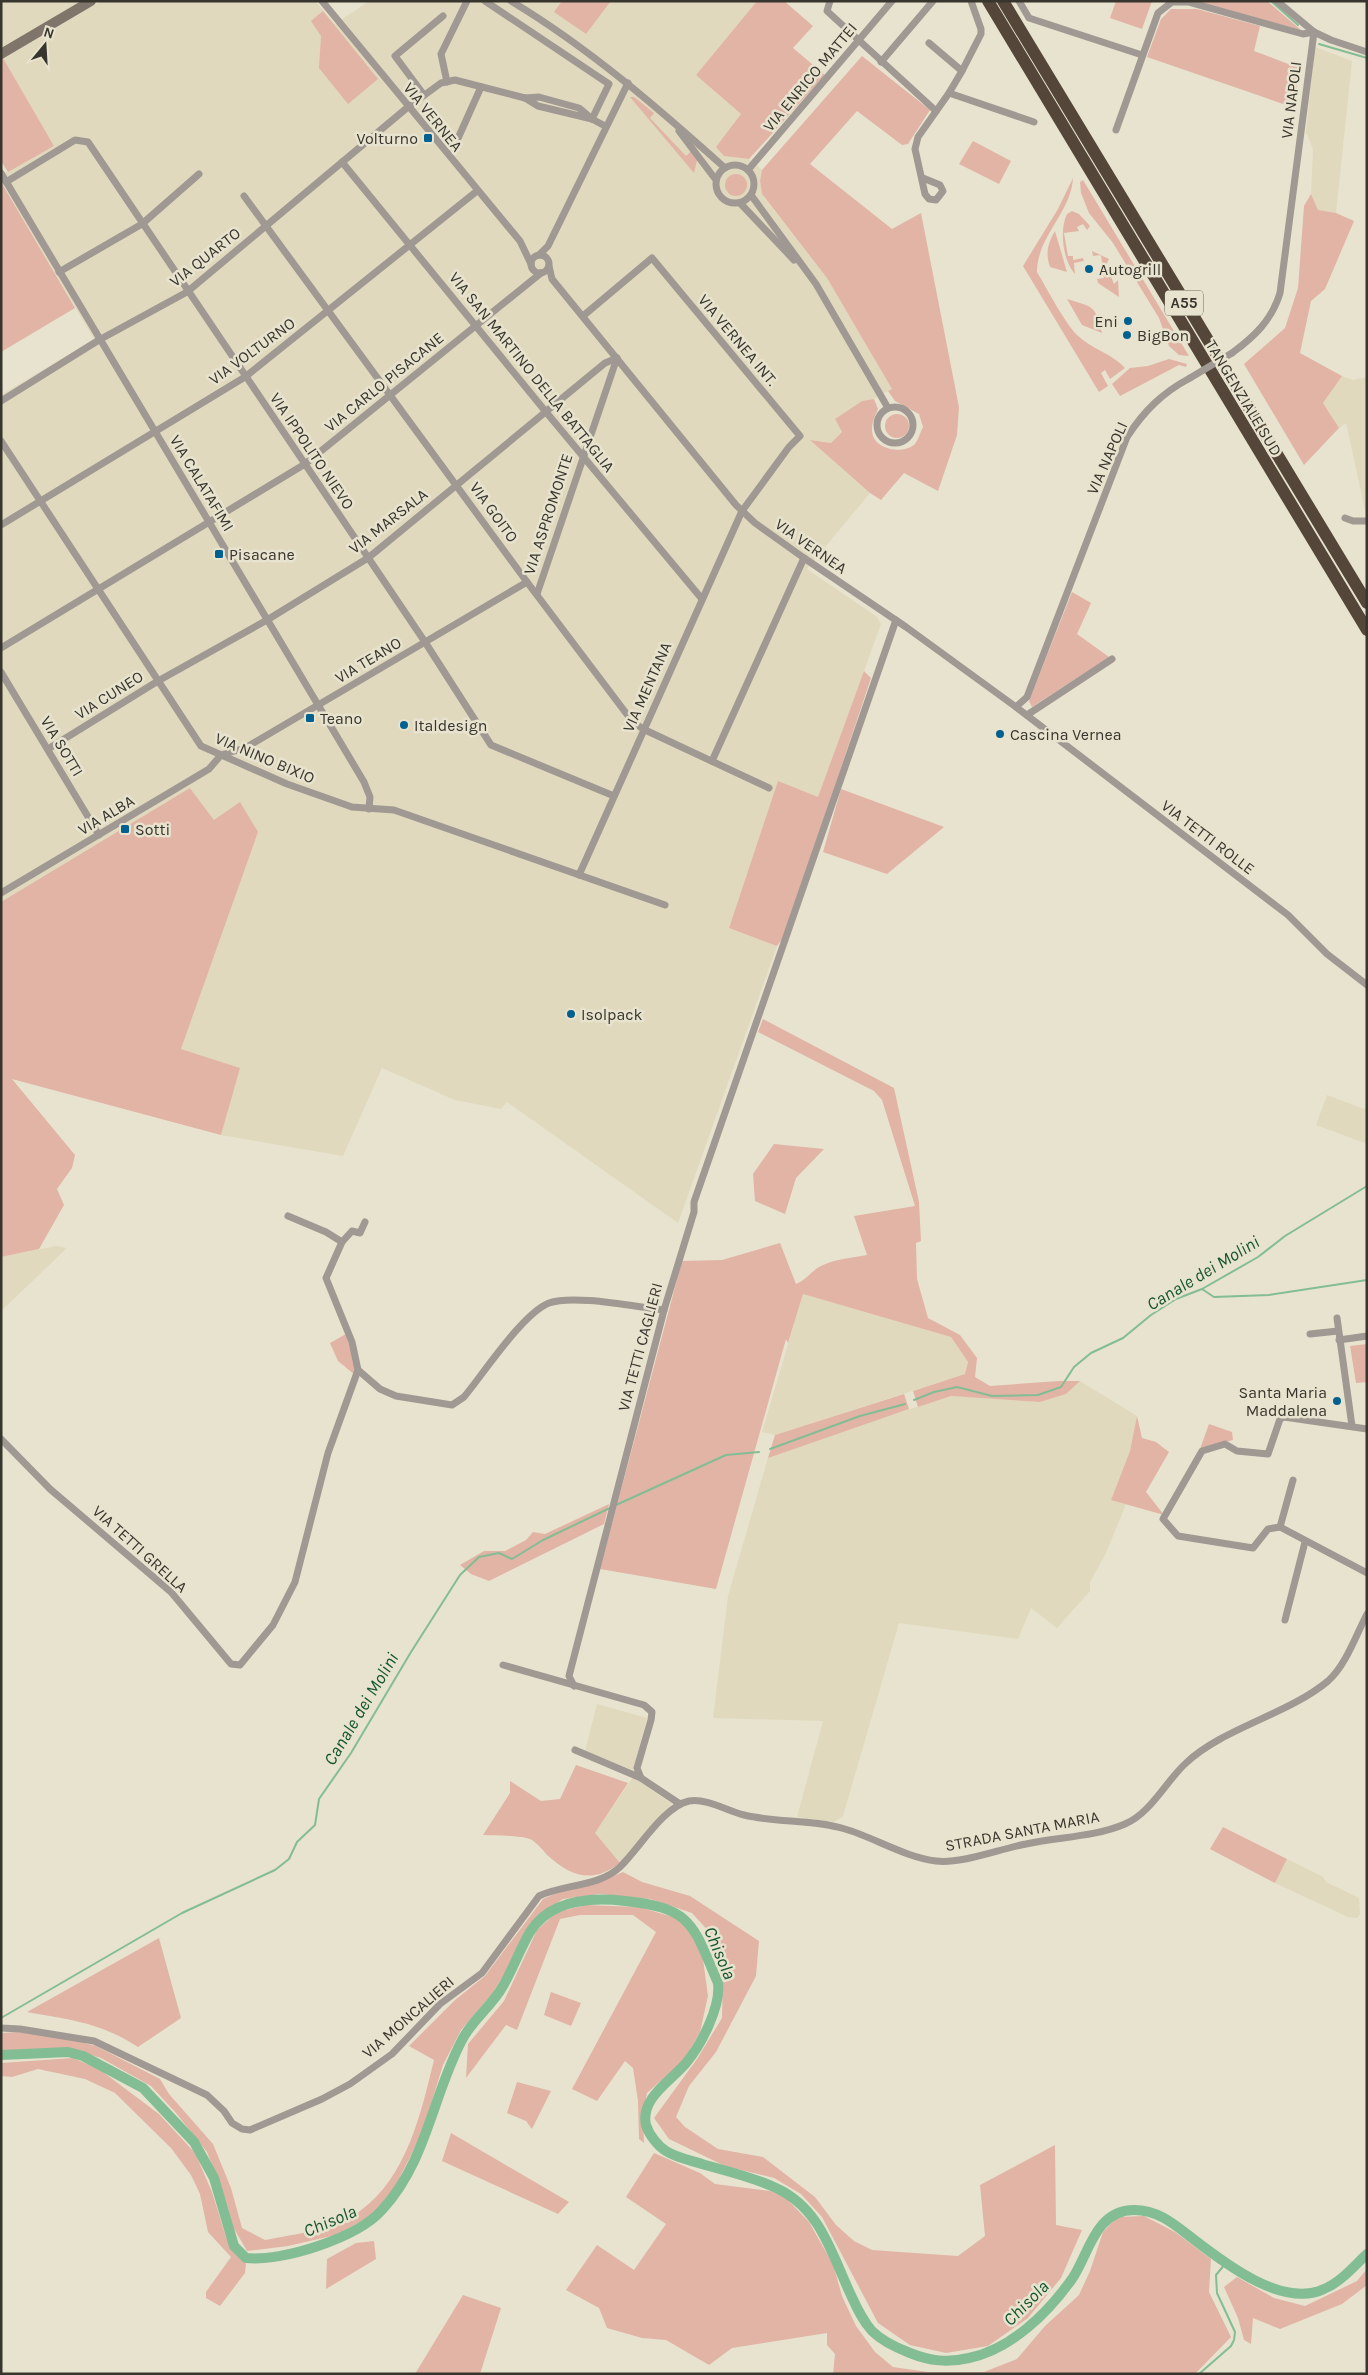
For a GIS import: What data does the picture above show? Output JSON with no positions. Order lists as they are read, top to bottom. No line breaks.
{"streets":{"highway":["A55","TANGENZIALE SUD"],"street":["VIA ENRICO MATTEI","VIA NAPOLI","VIA VERNEA","VIA QUARTO","VIA VERNEA INT.","VIA VOLTURNO","VIA SAN MARTINO DELLA BATTAGLIA","VIA CARLO PISACANE","VIA IPPOLITO NIEVO","VIA CALATAFIMI","VIA GOITO","VIA ASPROMONTE","VIA MARSALA","VIA TEANO","VIA MENTANA","VIA CUNEO","VIA SOTTI","VIA NINO BIXIO","VIA ALBA","VIA TETTI ROLLE","VIA TETTI CAGLIERI","VIA TETTI GRELLA","STRADA SANTA MARIA","VIA MONCALIERI"]},"crossings":[["VIA NAPOLI","VIA VERNEA"],["VIA VERNEA","VIA QUARTO"],["VIA VERNEA","VIA VERNEA INT."],["VIA VERNEA","VIA VOLTURNO"],["VIA VERNEA","VIA ASPROMONTE"],["VIA VERNEA","VIA MARSALA"],["VIA VERNEA","VIA MENTANA"],["VIA VERNEA","VIA TETTI ROLLE"],["VIA VERNEA","VIA TETTI CAGLIERI"],["VIA QUARTO","VIA SAN MARTINO DELLA BATTAGLIA"],["VIA QUARTO","VIA IPPOLITO NIEVO"],["VIA QUARTO","VIA CALATAFIMI"],["VIA QUARTO","VIA GOITO"],["VIA VERNEA INT.","VIA MENTANA"],["VIA VOLTURNO","VIA SAN MARTINO DELLA BATTAGLIA"],["VIA VOLTURNO","VIA IPPOLITO NIEVO"],["VIA VOLTURNO","VIA CALATAFIMI"],["VIA VOLTURNO","VIA GOITO"],["VIA VOLTURNO","VIA NINO BIXIO"],["VIA SAN MARTINO DELLA BATTAGLIA","VIA CARLO PISACANE"],["VIA SAN MARTINO DELLA BATTAGLIA","VIA ASPROMONTE"],["VIA SAN MARTINO DELLA BATTAGLIA","VIA MARSALA"],["VIA SAN MARTINO DELLA BATTAGLIA","VIA MENTANA"],["VIA CARLO PISACANE","VIA IPPOLITO NIEVO"],["VIA CARLO PISACANE","VIA CALATAFIMI"],["VIA CARLO PISACANE","VIA GOITO"],["VIA CARLO PISACANE","VIA NINO BIXIO"],["VIA IPPOLITO NIEVO","VIA CALATAFIMI"],["VIA IPPOLITO NIEVO","VIA MARSALA"],["VIA IPPOLITO NIEVO","VIA TEANO"],["VIA IPPOLITO NIEVO","VIA MENTANA"],["VIA CALATAFIMI","VIA MARSALA"],["VIA CALATAFIMI","VIA TEANO"],["VIA CALATAFIMI","VIA NINO BIXIO"],["VIA GOITO","VIA ASPROMONTE"],["VIA GOITO","VIA MARSALA"],["VIA GOITO","VIA TEANO"],["VIA GOITO","VIA MENTANA"],["VIA ASPROMONTE","VIA MARSALA"],["VIA MARSALA","VIA CUNEO"],["VIA MARSALA","VIA NINO BIXIO"],["VIA TEANO","VIA NINO BIXIO"],["VIA TEANO","VIA ALBA"],["VIA MENTANA","VIA NINO BIXIO"],["VIA CUNEO","VIA SOTTI"],["VIA CUNEO","VIA NINO BIXIO"],["VIA SOTTI","VIA ALBA"],["VIA NINO BIXIO","VIA ALBA"],["STRADA SANTA MARIA","VIA MONCALIERI"]],"water":["Canale dei Molini","Chisola"],"places":{"transit":["Volturno","Pisacane","Teano","Sotti"],"other":["Autogrill","Eni","BigBon","Italdesign","Cascina Vernea","Isolpack","Santa Maria Maddalena"]},"north":"top"}
